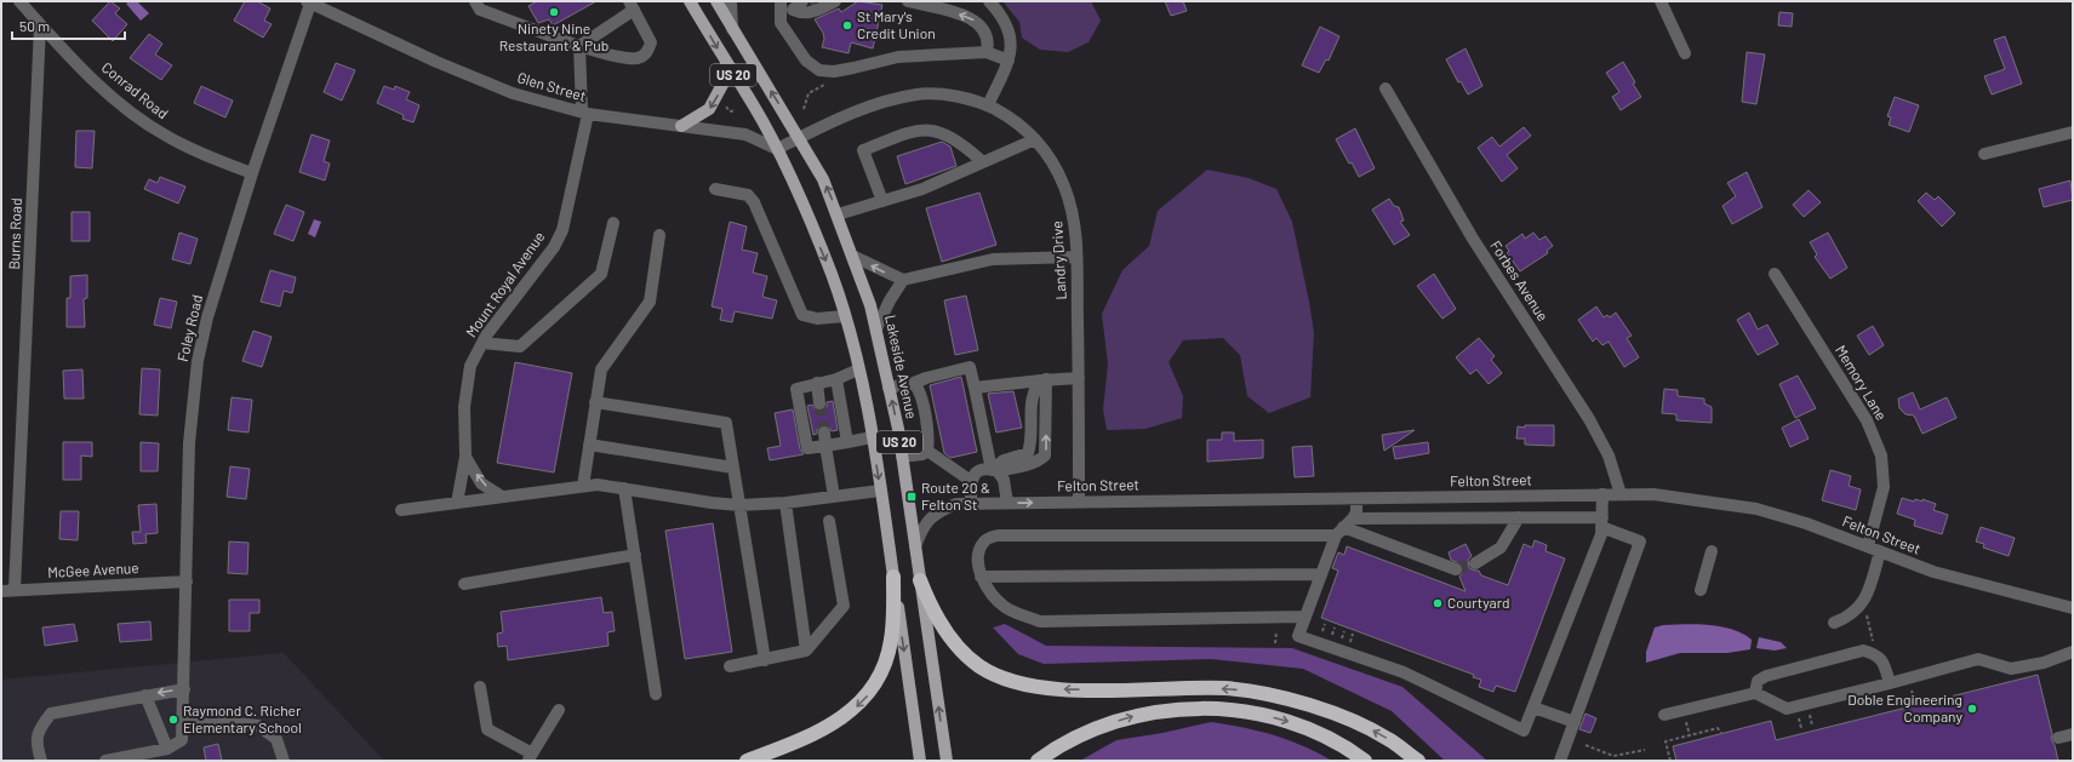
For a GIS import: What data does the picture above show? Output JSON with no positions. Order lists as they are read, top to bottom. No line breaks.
{"streets":{"main road":["US 20","Lakeside Avenue"],"street":["Glen Street","Conrad Road","Burns Road","Landry Drive","Forbes Avenue","Mount Royal Avenue","Foley Road","Memory Lane","Felton Street","McGee Avenue"]},"crossings":[["US 20","Glen Street"],["US 20","Landry Drive"],["US 20","Lakeside Avenue"],["Glen Street","Mount Royal Avenue"],["Glen Street","Foley Road"],["Conrad Road","Burns Road"],["Conrad Road","Foley Road"],["Burns Road","McGee Avenue"],["Landry Drive","Lakeside Avenue"],["Landry Drive","Felton Street"],["Forbes Avenue","Felton Street"],["Foley Road","McGee Avenue"],["Lakeside Avenue","Felton Street"],["Memory Lane","Felton Street"]],"places":{"other":["Ninety Nine Restaurant & Pub","St Mary's Credit Union","Courtyard","Doble Engineering Company","Raymond C. Richer Elementary School"],"transit":["Route 20 & Felton St"]},"scale_bar":"50 m"}
